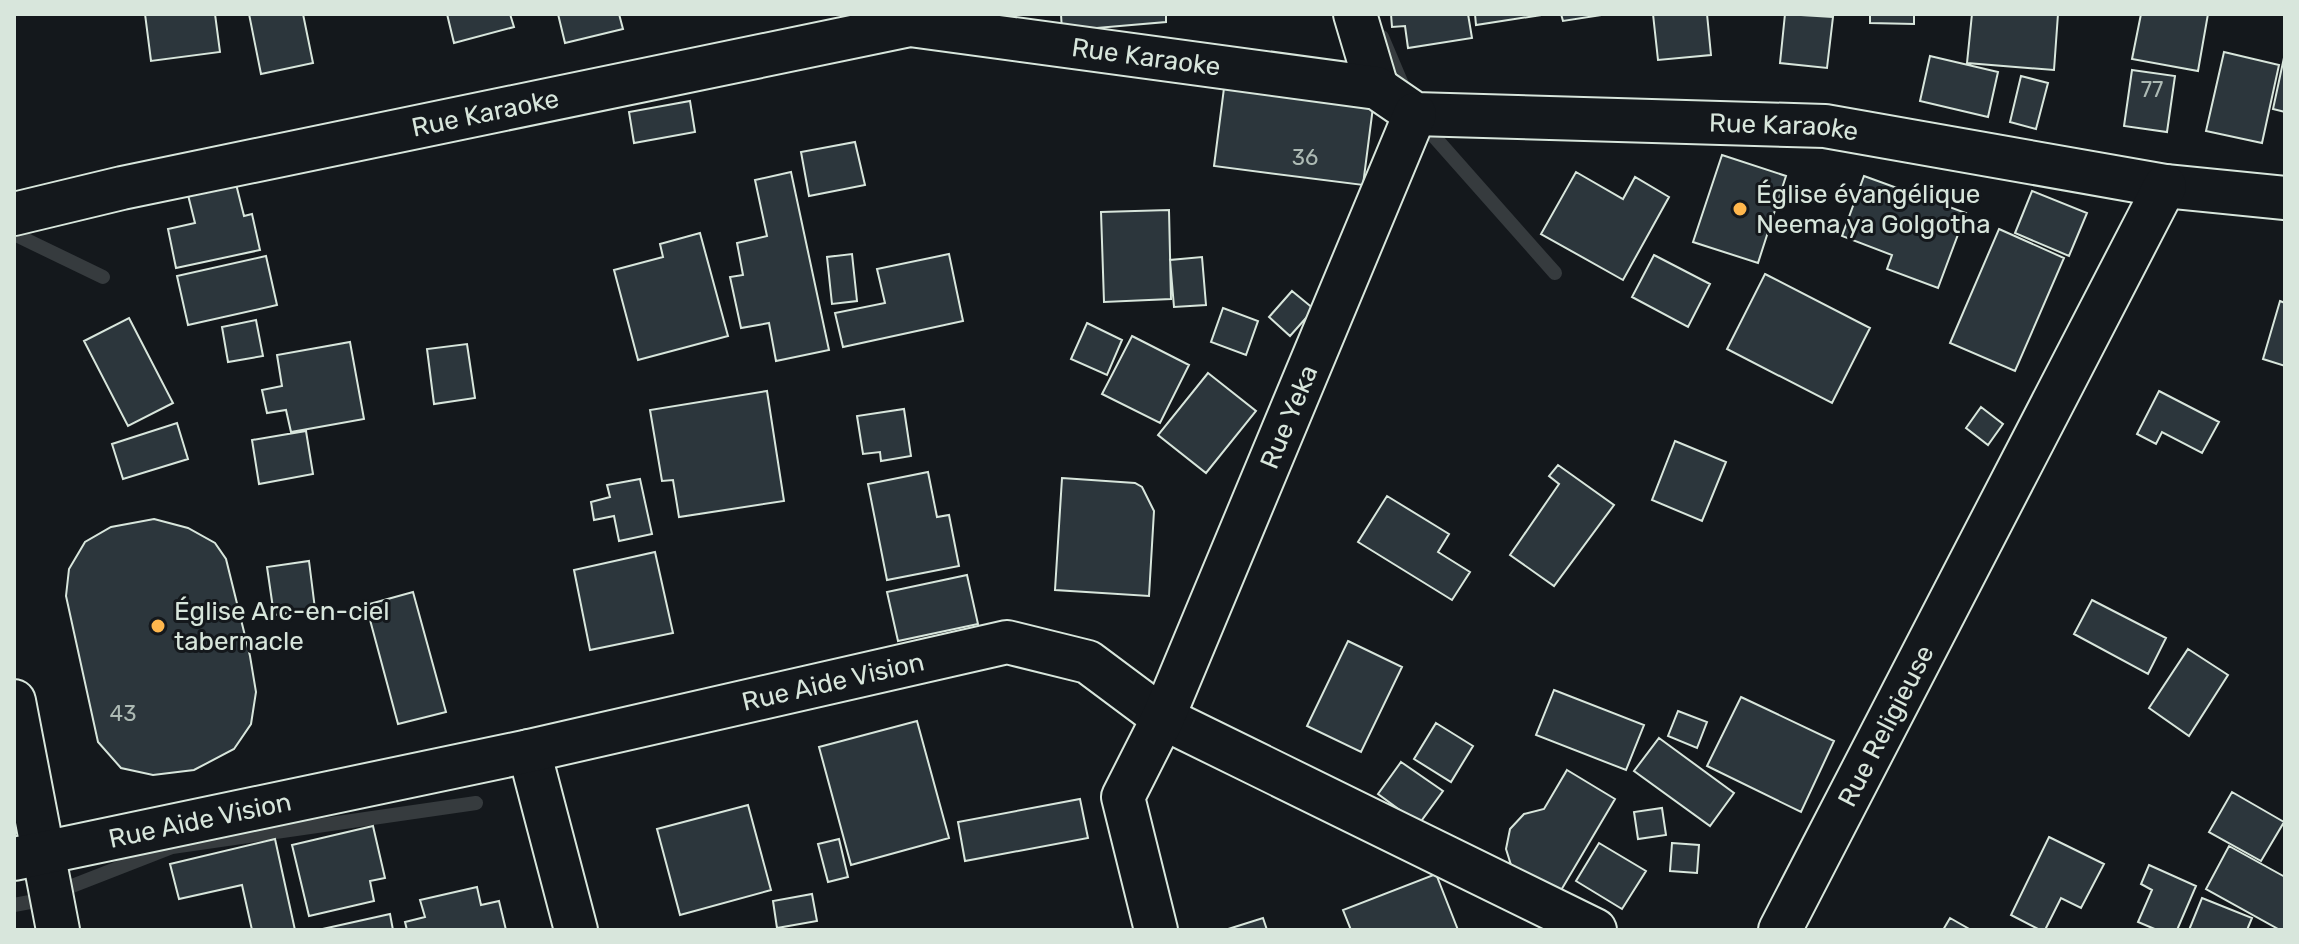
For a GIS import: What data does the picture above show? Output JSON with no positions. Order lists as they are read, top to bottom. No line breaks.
{"streets":{"street":["Rue Karaoke","Rue Yeka","Rue Aide Vision","Rue Religieuse"]},"crossings":[["Rue Karaoke","Rue Yeka"],["Rue Karaoke","Rue Religieuse"],["Rue Yeka","Rue Aide Vision"]],"places":["Église évangélique Neema ya Golgotha","Église Arc-en-ciel tabernacle"],"house_numbers":["77","36","43"]}
